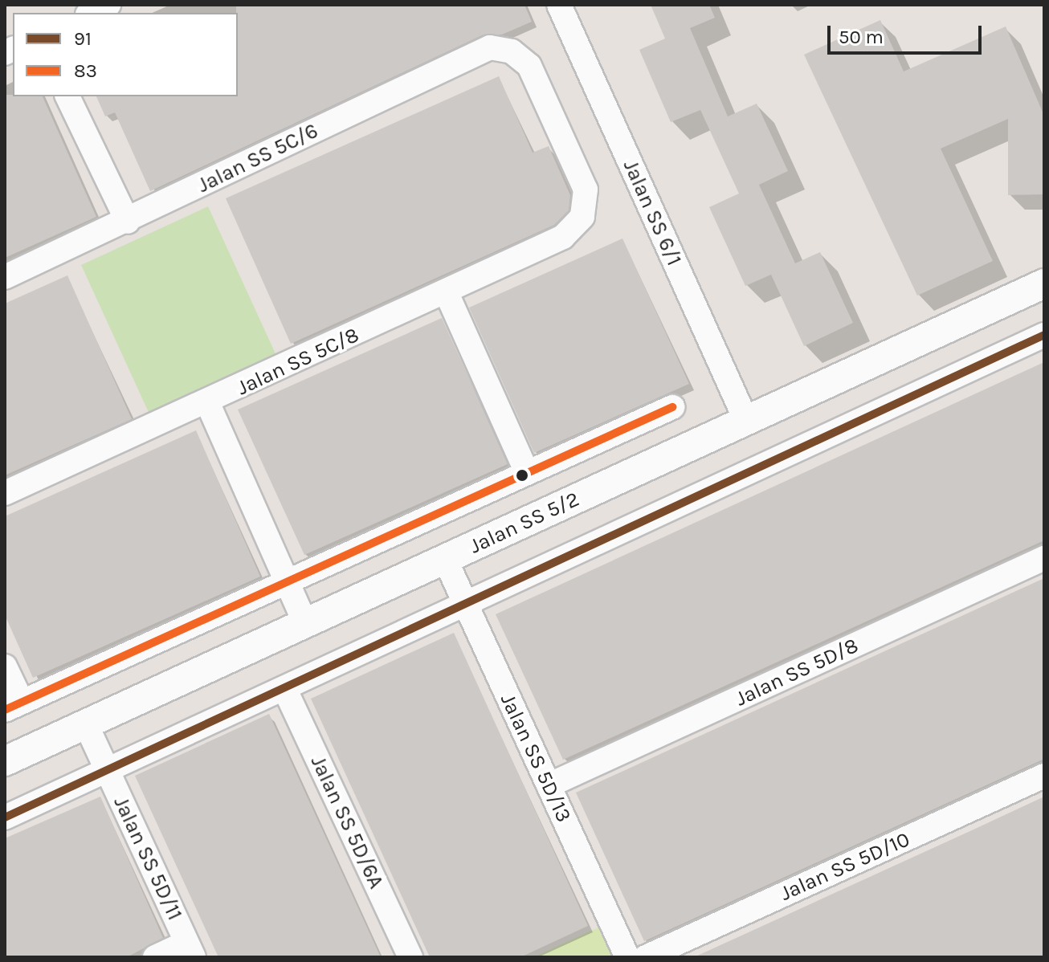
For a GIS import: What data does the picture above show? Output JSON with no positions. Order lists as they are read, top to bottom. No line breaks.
{"streets":{"street":["Jalan SS 5C/6","Jalan SS 6/1","Jalan SS 5C/8","Jalan SS 5/2","Jalan SS 5D/8","Jalan SS 5D/13","Jalan SS 5D/6A","Jalan SS 5D/11","Jalan SS 5D/10"]},"crossings":[["Jalan SS 5C/6","Jalan SS 5C/8"],["Jalan SS 6/1","Jalan SS 5/2"],["Jalan SS 5/2","Jalan SS 5D/13"],["Jalan SS 5/2","Jalan SS 5D/11"],["Jalan SS 5D/8","Jalan SS 5D/13"]],"lines":["transit line 91","transit line 83"],"legend":["91","83"],"scale_bar":"50 m"}
